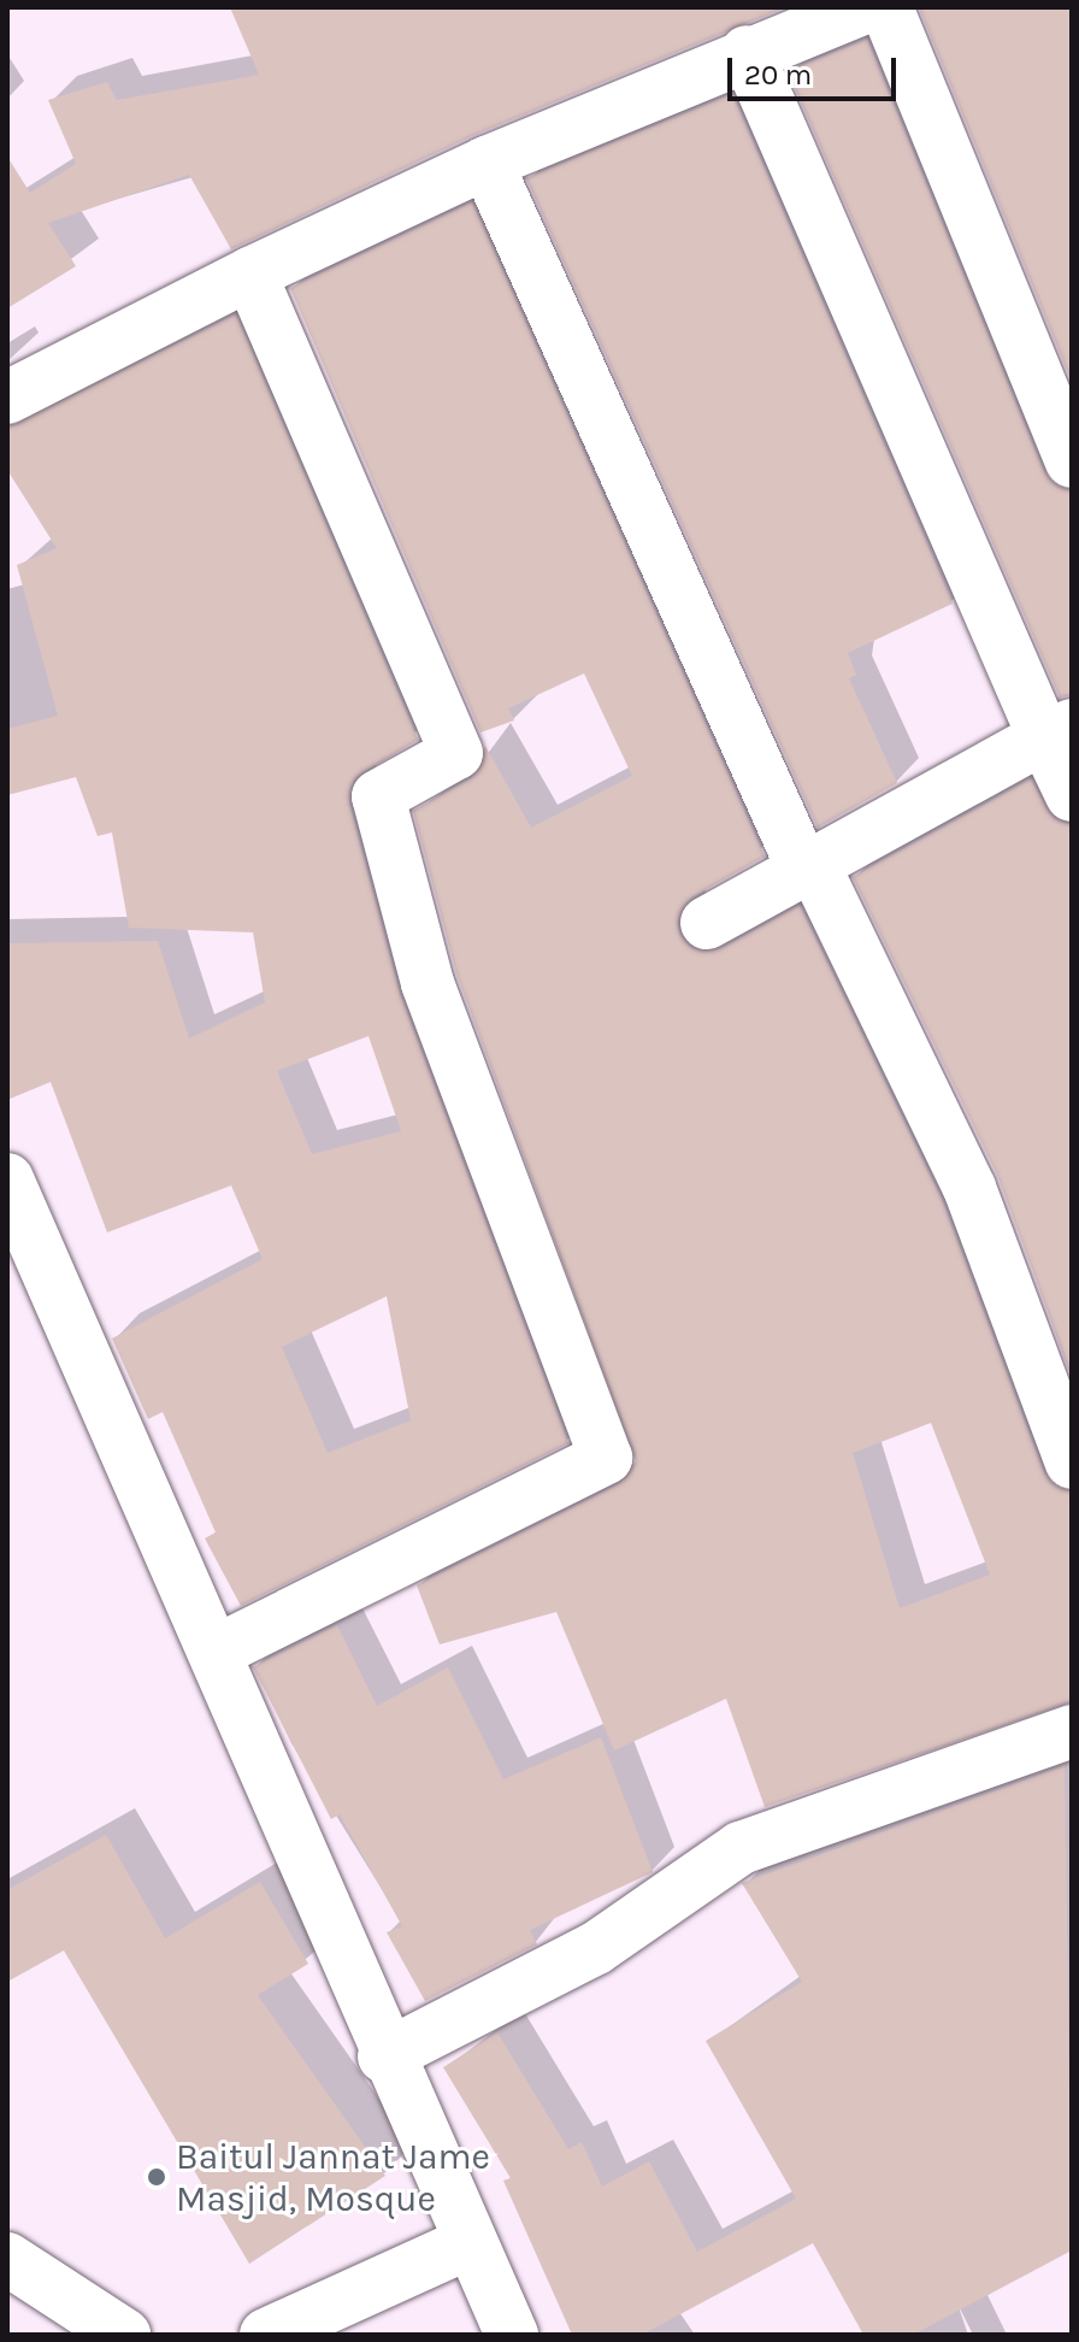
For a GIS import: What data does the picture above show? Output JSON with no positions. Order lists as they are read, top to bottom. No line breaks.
{"places":["Baitul Jannat Jame Masjid, Mosque"],"scale_bar":"20 m"}
